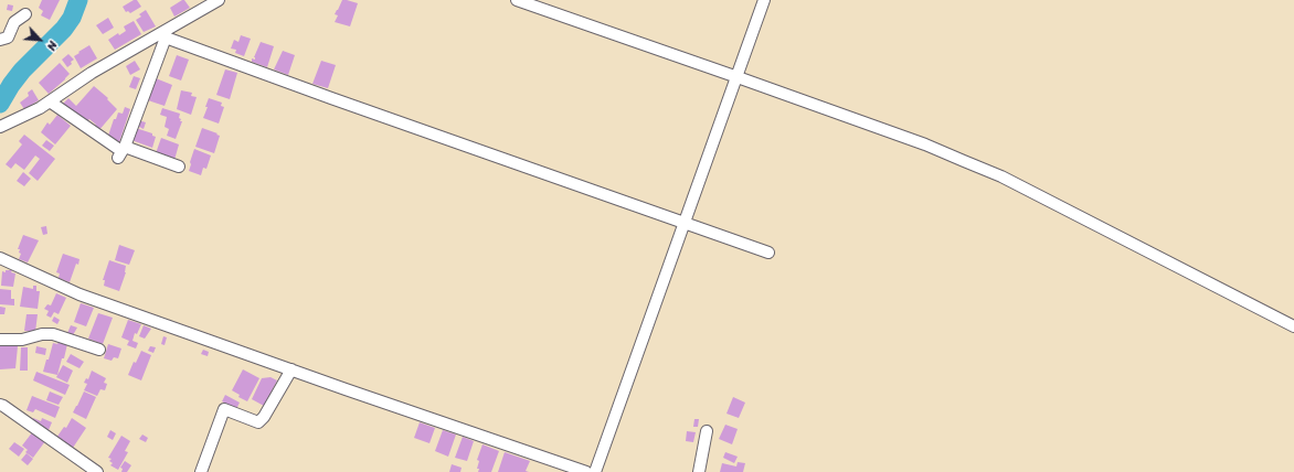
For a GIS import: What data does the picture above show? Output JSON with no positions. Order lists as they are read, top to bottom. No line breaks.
{"north":"bottom right"}
